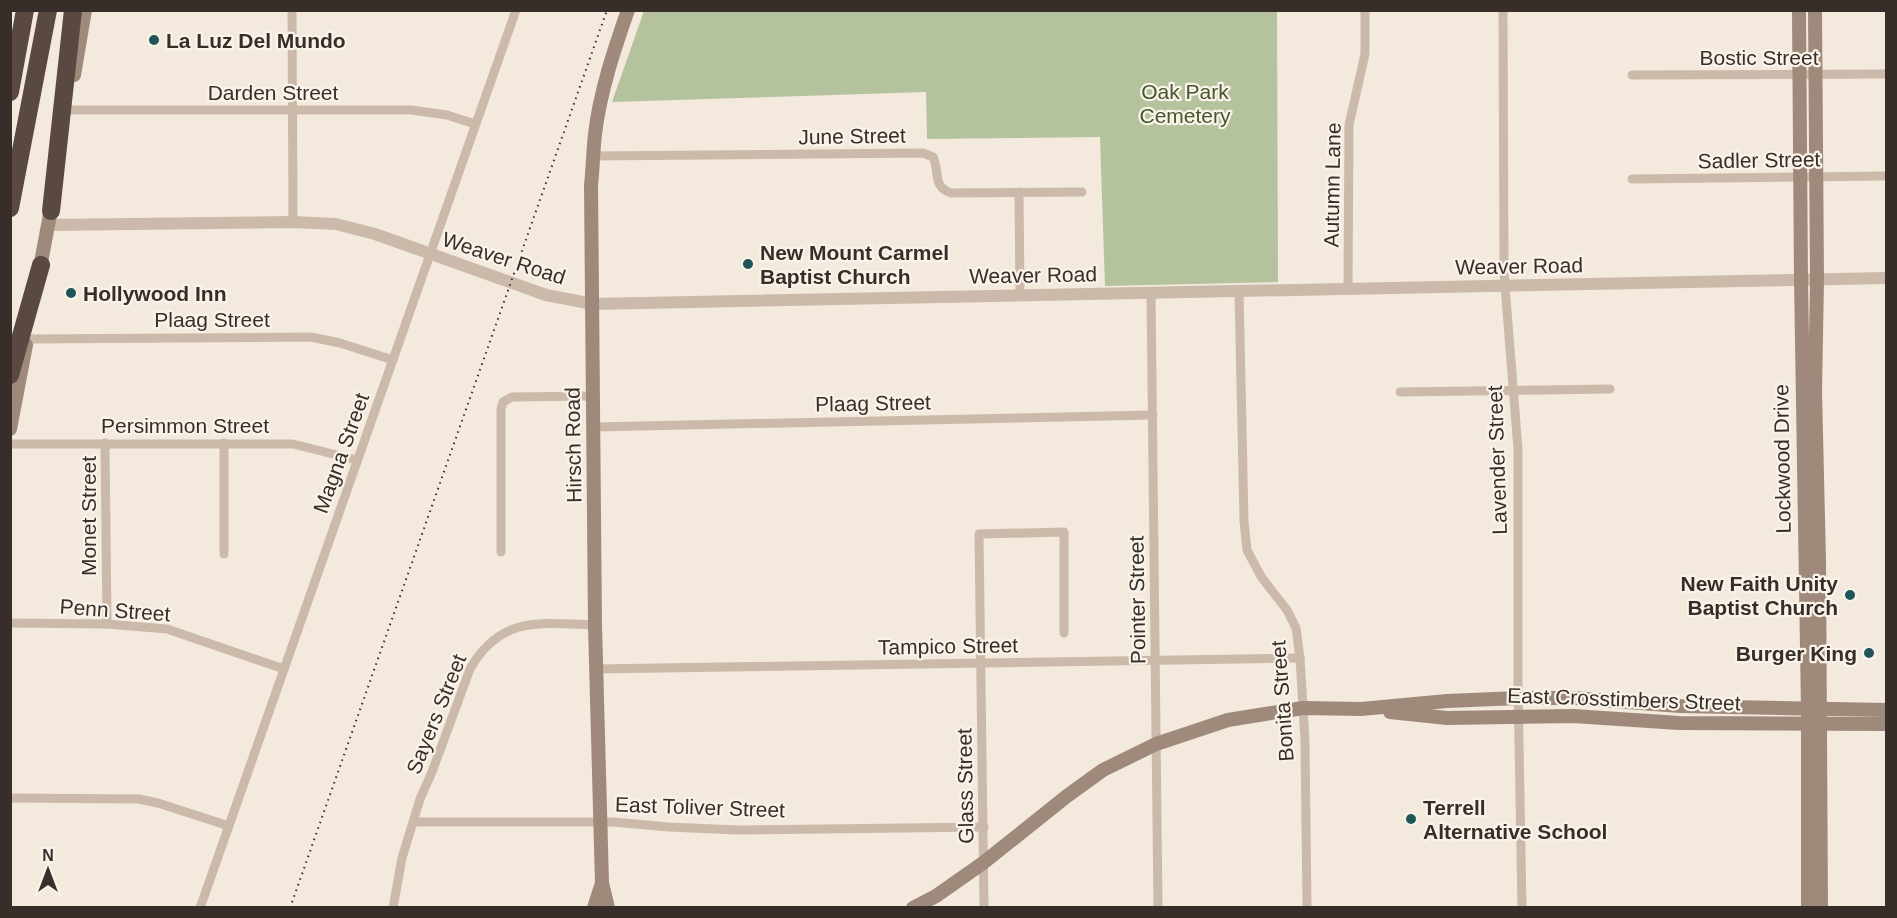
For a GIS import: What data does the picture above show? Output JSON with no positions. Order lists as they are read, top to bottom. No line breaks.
{"streets":{"main road":["Hirsch Road","Lockwood Drive","East Crosstimbers Street"],"street":["Bostic Street","Darden Street","June Street","Sadler Street","Autumn Lane","Weaver Road","Plaag Street","Persimmon Street","Magna Street","Lavender Street","Monet Street","Pointer Street","Penn Street","Tampico Street","Bonita Street","Sayers Street","Glass Street","East Toliver Street"]},"crossings":[["Bostic Street","Lockwood Drive"],["Darden Street","Magna Street"],["June Street","Hirsch Road"],["Sadler Street","Lockwood Drive"],["Autumn Lane","Weaver Road"],["Weaver Road","Hirsch Road"],["Weaver Road","Magna Street"],["Weaver Road","Lockwood Drive"],["Weaver Road","Lavender Street"],["Weaver Road","Pointer Street"],["Weaver Road","Bonita Street"],["Plaag Street","Hirsch Road"],["Plaag Street","Magna Street"],["Plaag Street","Pointer Street"],["Persimmon Street","Magna Street"],["Persimmon Street","Monet Street"],["Hirsch Road","Tampico Street"],["Hirsch Road","Sayers Street"],["Hirsch Road","East Toliver Street"],["Magna Street","Penn Street"],["Lockwood Drive","East Crosstimbers Street"],["Lavender Street","East Crosstimbers Street"],["Monet Street","Penn Street"],["Pointer Street","Tampico Street"],["Pointer Street","East Crosstimbers Street"],["Tampico Street","Bonita Street"],["Tampico Street","Glass Street"],["East Crosstimbers Street","Bonita Street"],["East Crosstimbers Street","Glass Street"],["Sayers Street","East Toliver Street"],["Glass Street","East Toliver Street"]],"parks":["Oak Park Cemetery"],"places":["La Luz Del Mundo","New Mount Carmel Baptist Church","Hollywood Inn","New Faith Unity Baptist Church","Burger King","Terrell Alternative School"],"north":"top"}
